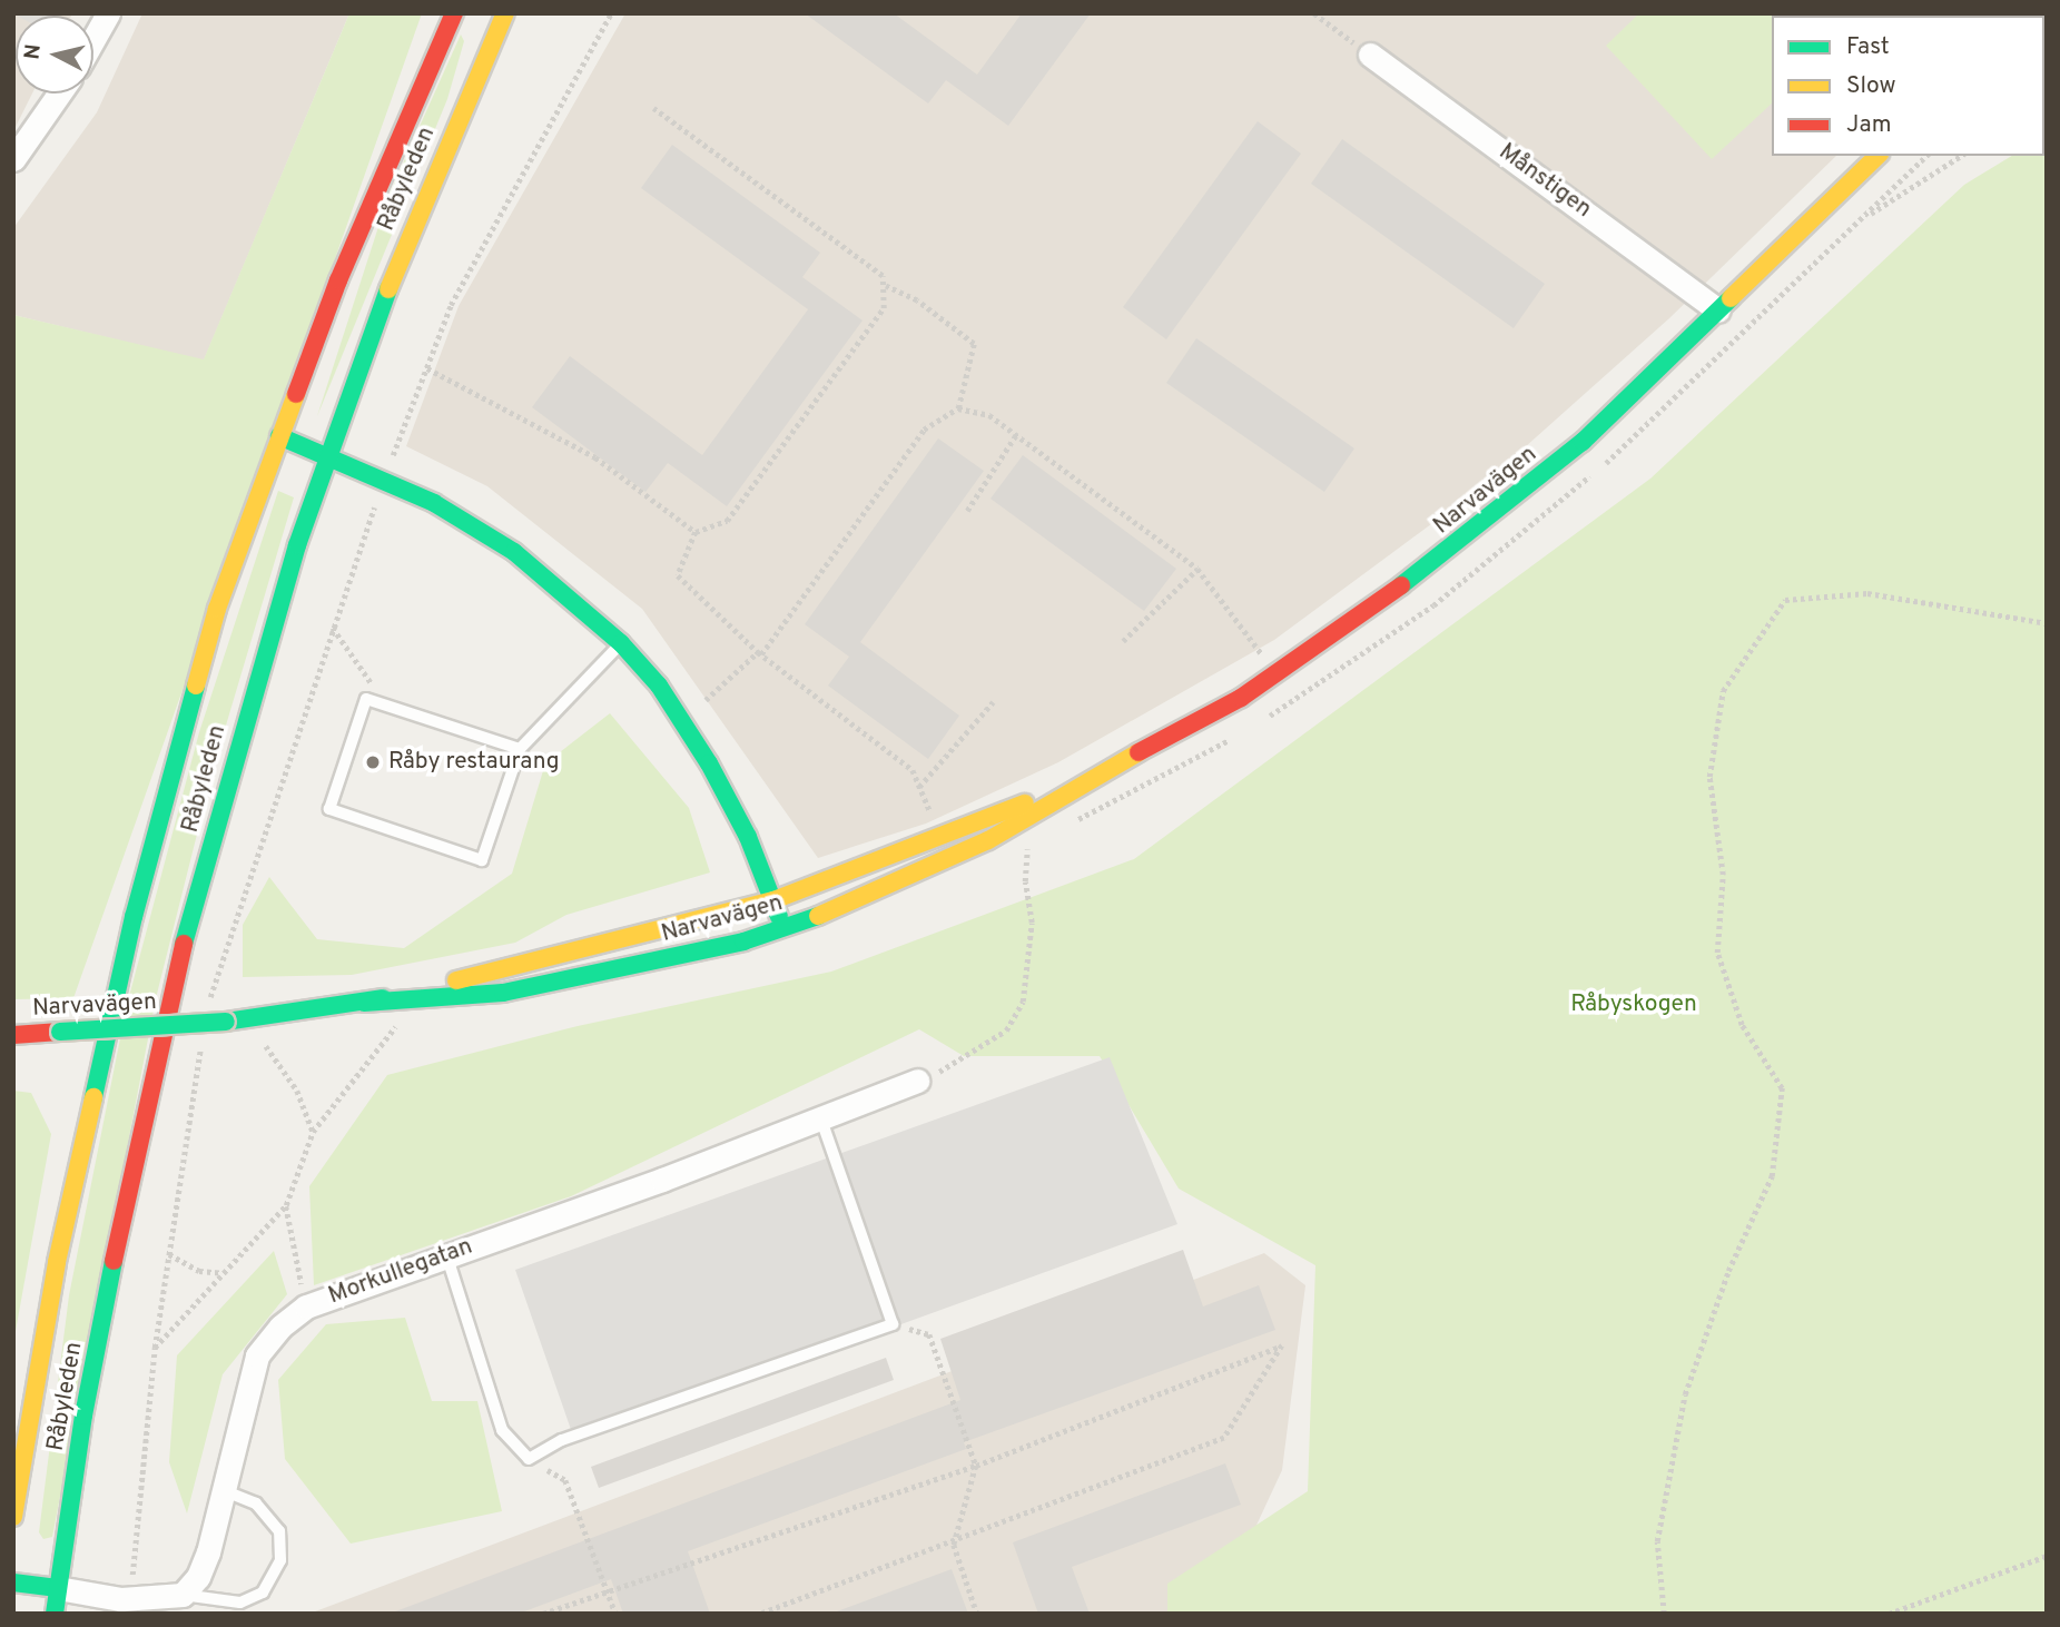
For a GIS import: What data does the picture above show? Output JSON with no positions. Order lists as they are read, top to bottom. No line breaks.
{"streets":{"main road":["Råbyleden","Narvavägen"],"street":["Månstigen","Morkullegatan"]},"crossings":[["Månstigen","Narvavägen"]],"parks":["Råbyskogen"],"places":["Råby restaurang"],"legend":["Fast","Slow","Jam"],"north":"left"}
